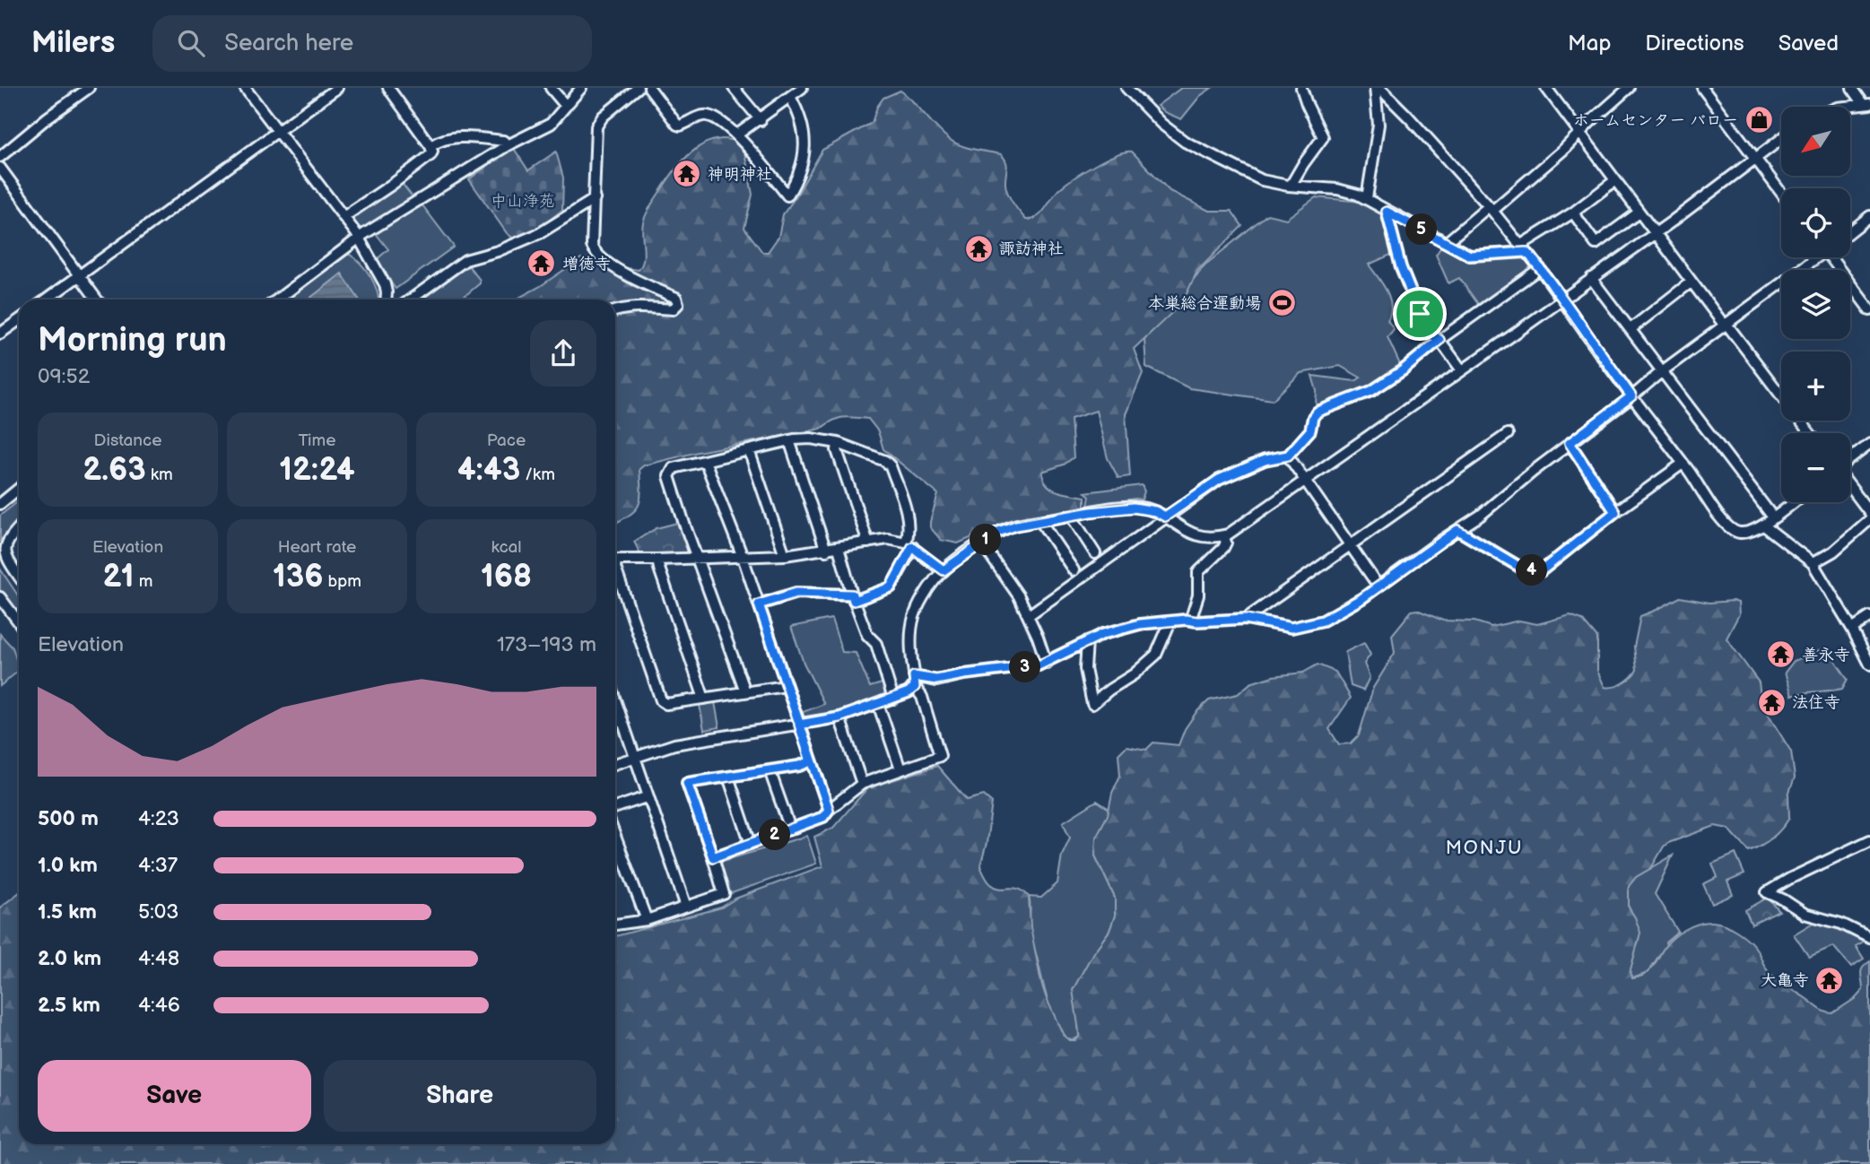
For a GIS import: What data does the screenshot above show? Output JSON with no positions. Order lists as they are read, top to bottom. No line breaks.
{"districts":["MONJU"],"parks":["中山浄苑"],"places":{"shop":["ホームセンター バロー"],"temple":["神明神社","諏訪神社","増徳寺","善永寺","法住寺","大亀寺"],"sports":["本巣総合運動場"]},"north":"bottom left","page":{"header":"Milers","search":"Search here","nav":["Map","Directions","Saved"],"map_buttons":["+","−"],"pins":["5","1","4","3","2"],"heading":["Morning run","09:52"],"stats":[["Distance","2.63 km"],["Time","12:24"],["Pace","4:43 /km"],["Elevation","21 m"],["Heart rate","136 bpm"],["kcal","168"]],"chart":["Elevation","173–193 m"],"list":[{"name":"500 m","note":"4:23"},{"name":"1.0 km","note":"4:37"},{"name":"1.5 km","note":"5:03"},{"name":"2.0 km","note":"4:48"},{"name":"2.5 km","note":"4:46"}],"buttons":["Save","Share"]}}
